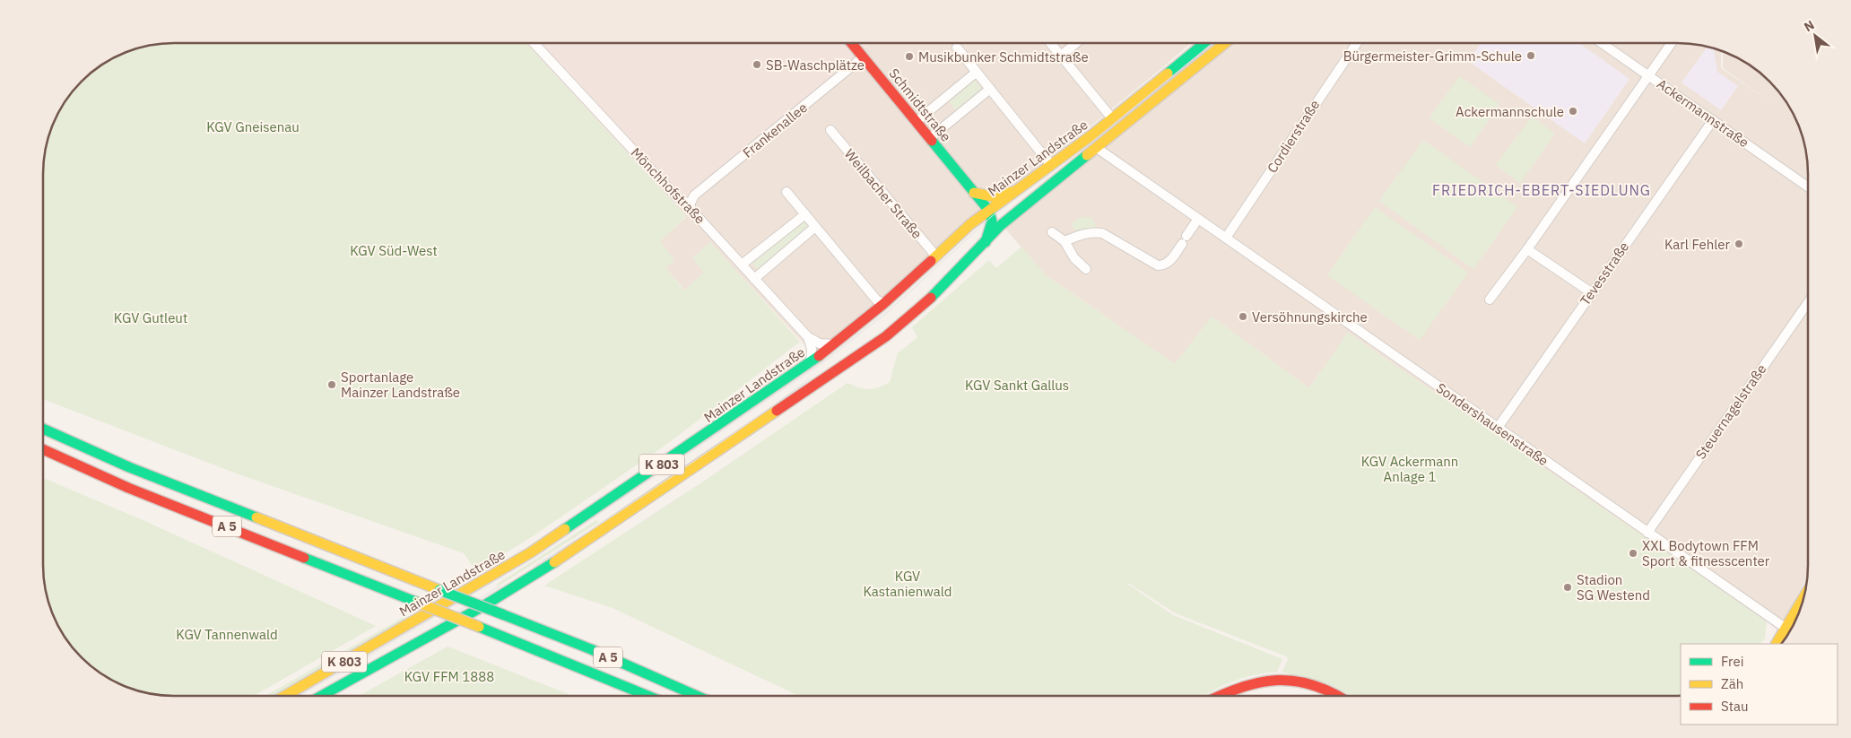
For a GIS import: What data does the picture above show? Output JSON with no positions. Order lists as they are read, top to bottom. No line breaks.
{"streets":{"main road":["Schmidtstraße","Mainzer Landstraße","K 803","A 5"],"street":["Ackermannstraße","Frankenallee","Cordierstraße","Mönchhofstraße","Weilbacher Straße","Tevesstraße","Steuernagelstraße","Sondershausenstraße"]},"crossings":[["Schmidtstraße","Frankenallee"],["Schmidtstraße","Mainzer Landstraße"],["Ackermannstraße","Tevesstraße"],["Frankenallee","Mönchhofstraße"],["Cordierstraße","Sondershausenstraße"],["Mainzer Landstraße","Mönchhofstraße"],["Mainzer Landstraße","Weilbacher Straße"],["Mainzer Landstraße","Sondershausenstraße"],["Tevesstraße","Sondershausenstraße"],["Steuernagelstraße","Sondershausenstraße"]],"districts":["FRIEDRICH-EBERT-SIEDLUNG"],"parks":["KGV Gneisenau","KGV Süd-West","KGV Gutleut","KGV Sankt Gallus","KGV Ackermann Anlage 1","KGV Kastanienwald","KGV Tannenwald","KGV FFM 1888"],"places":["Bürgermeister-Grimm-Schule","Musikbunker Schmidtstraße","SB-Waschplätze","Ackermannschule","Karl Fehler","Versöhnungskirche","Sportanlage Mainzer Landstraße","XXL Bodytown FFM Sport & fitnesscenter","Stadion SG Westend"],"legend":["Frei","Zäh","Stau"],"north":"top left"}
